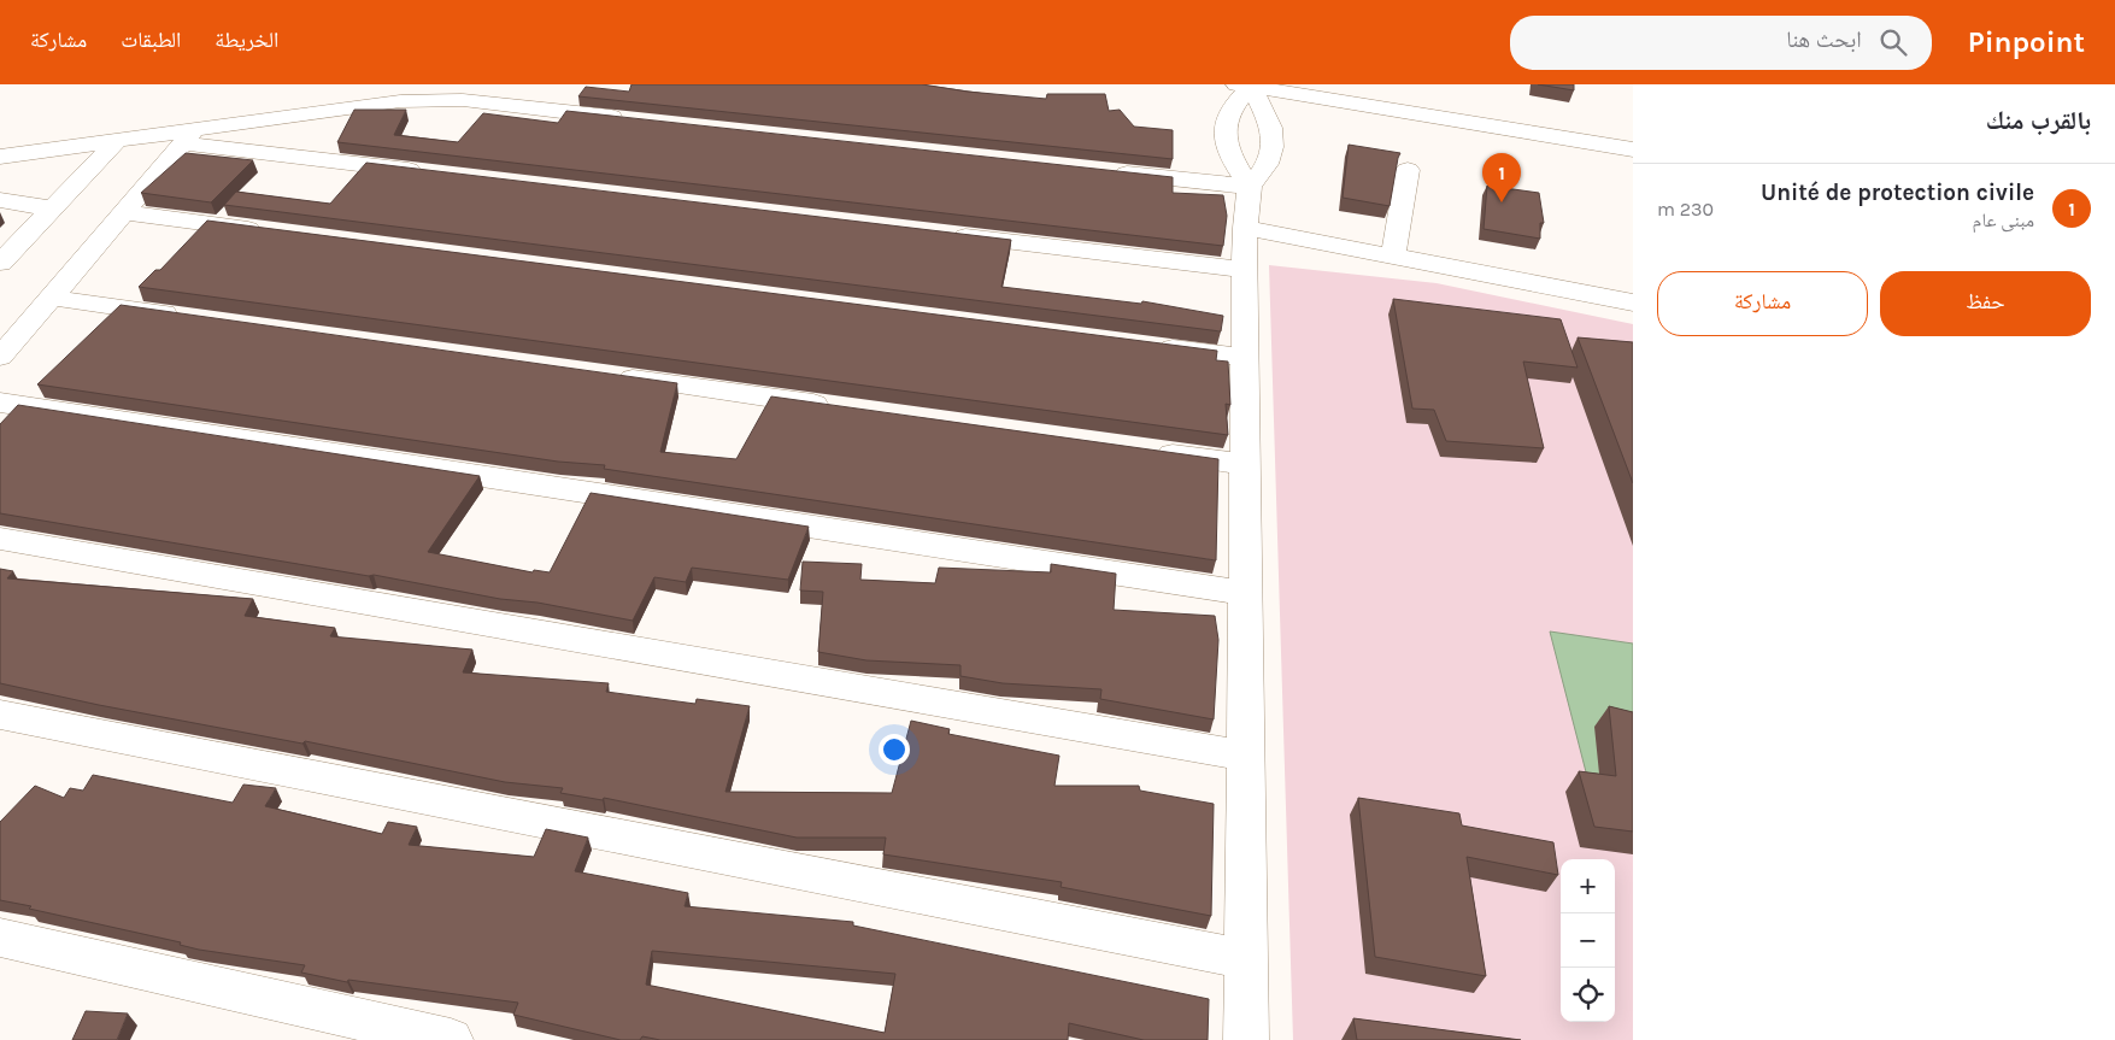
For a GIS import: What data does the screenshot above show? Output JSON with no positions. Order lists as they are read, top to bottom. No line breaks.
{"page":{"header":"Pinpoint","search":"ابحث هنا","nav":["الخريطة","الطبقات","مشاركة"],"heading":"بالقرب منك","pins":"1","list":[{"mark":"1","name":"Unité de protection civile","note":"مبنى عام","value":"230 m"}],"buttons":["حفظ","مشاركة"],"map_buttons":["+","−"]}}
